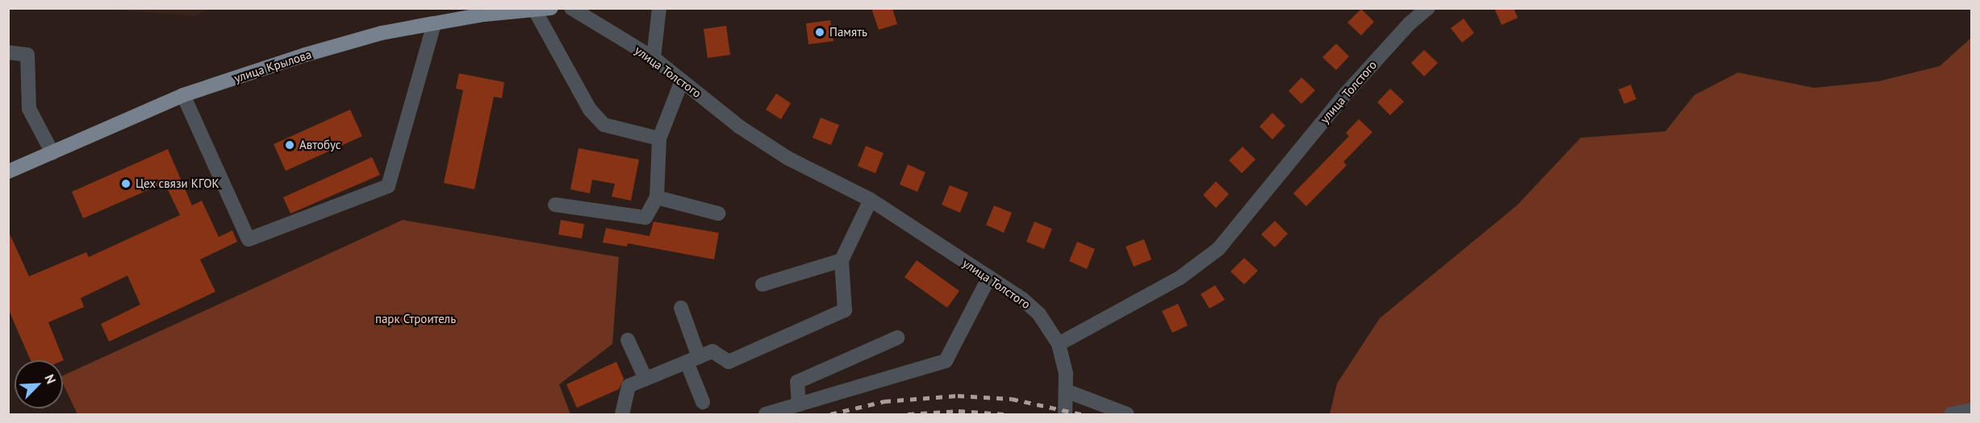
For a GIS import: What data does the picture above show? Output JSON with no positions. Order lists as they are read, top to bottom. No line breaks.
{"streets":{"main road":["улица Крылова"],"street":["улица Толстого"]},"parks":["парк Строитель"],"places":["Память","Автобус","Цех связи КГОК"],"north":"top right"}
